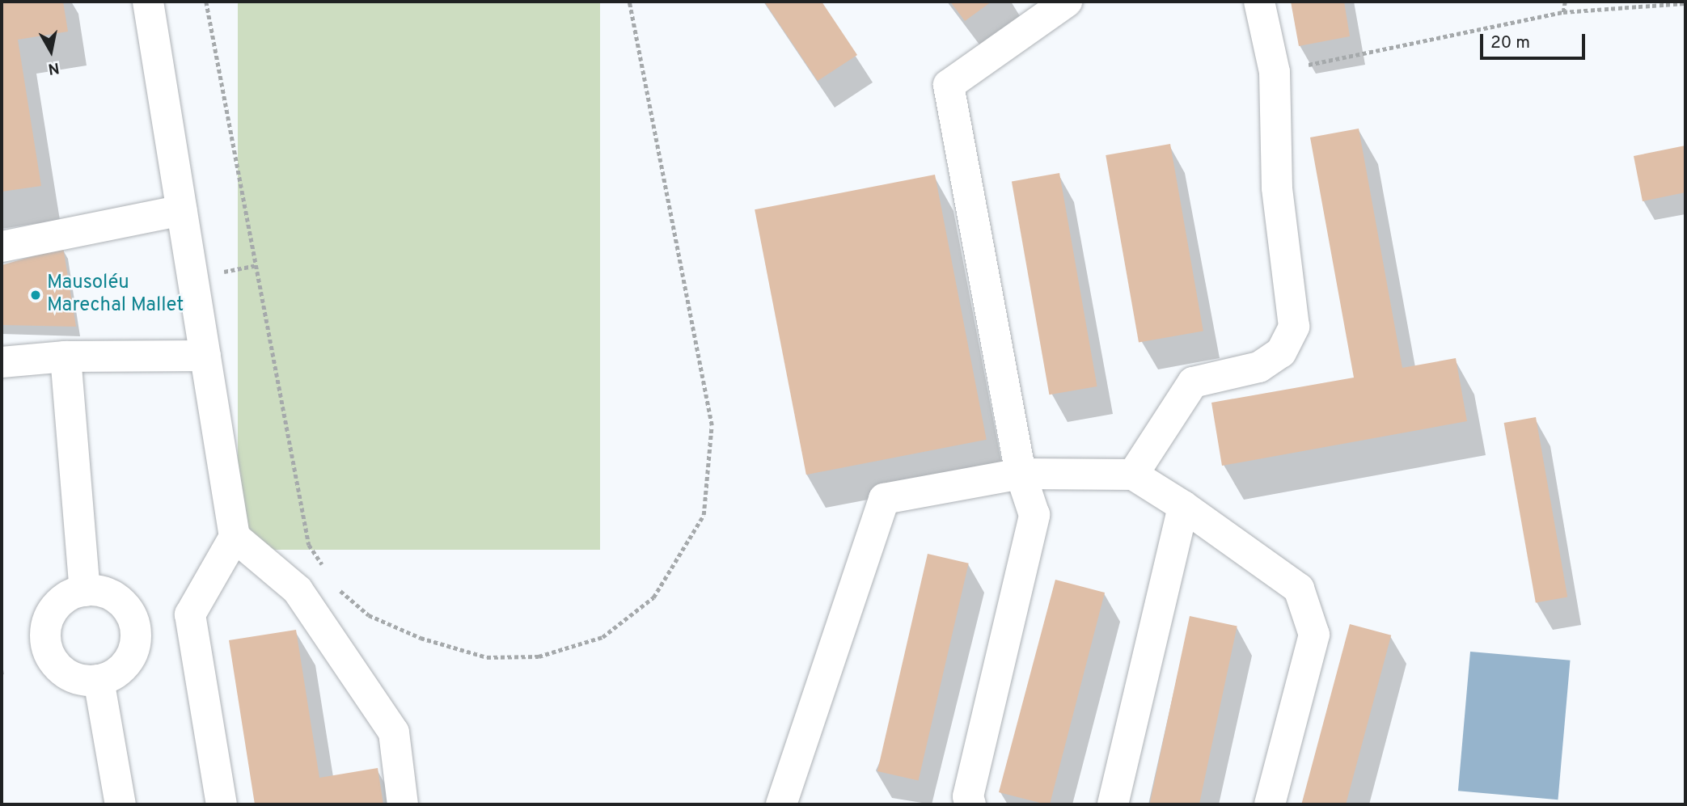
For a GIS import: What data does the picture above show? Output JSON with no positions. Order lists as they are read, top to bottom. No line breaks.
{"places":["Mausoléu Marechal Mallet"],"scale_bar":"20 m","north":"bottom"}
